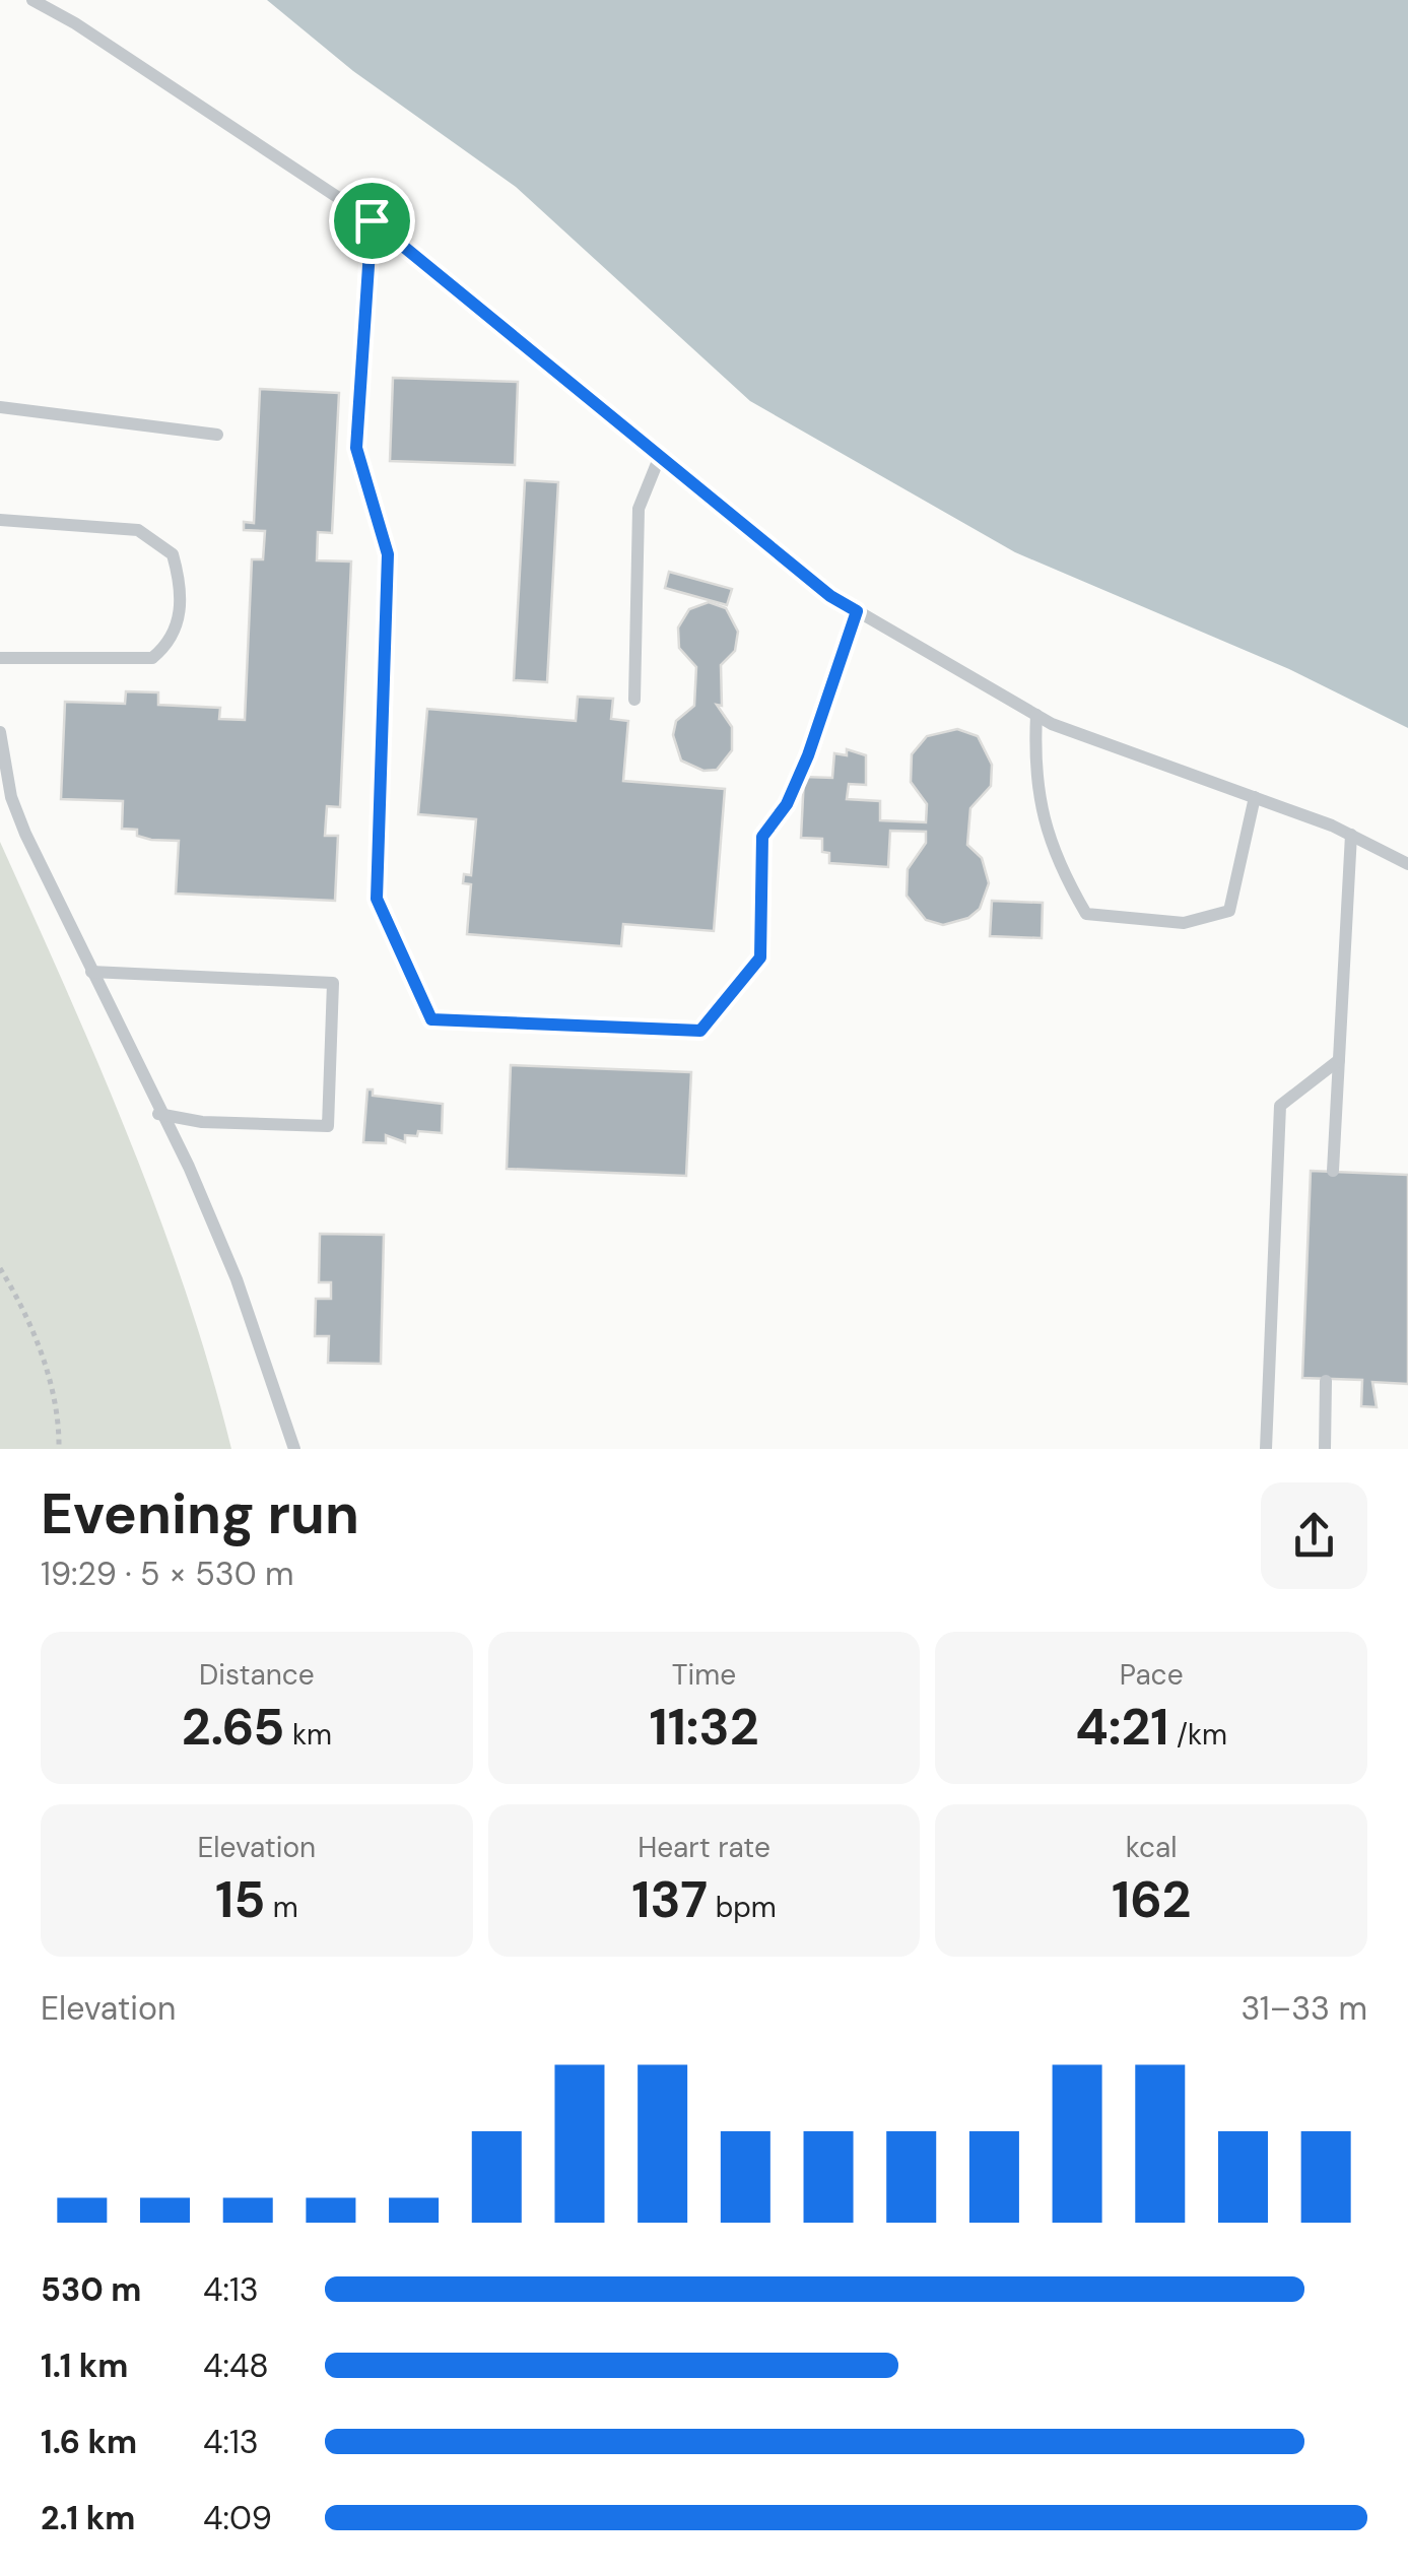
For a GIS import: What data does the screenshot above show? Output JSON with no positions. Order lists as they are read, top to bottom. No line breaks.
{"page":{"heading":["Evening run","19:29 · 5 × 530 m"],"stats":[["Distance","2.65 km"],["Time","11:32"],["Pace","4:21 /km"],["Elevation","15 m"],["Heart rate","137 bpm"],["kcal","162"]],"chart":["Elevation","31–33 m"],"list":[{"name":"530 m","note":"4:13"},{"name":"1.1 km","note":"4:48"},{"name":"1.6 km","note":"4:13"},{"name":"2.1 km","note":"4:09"}]}}
